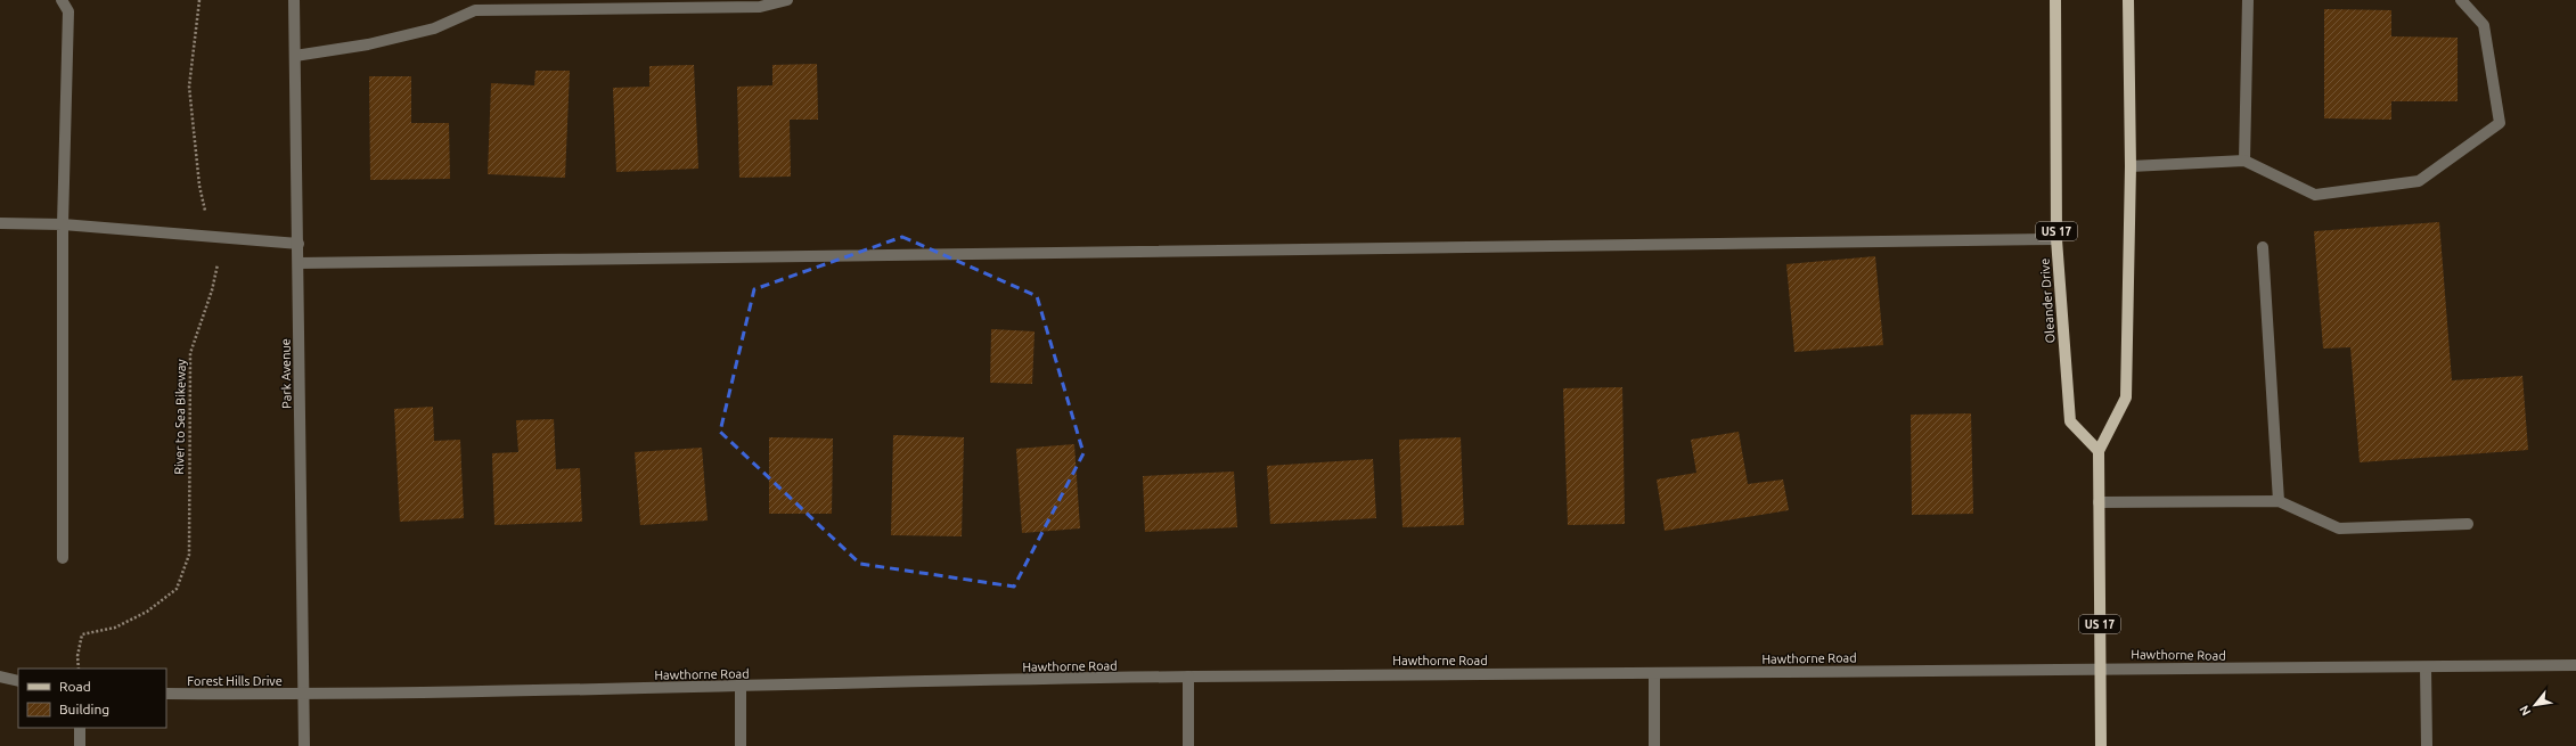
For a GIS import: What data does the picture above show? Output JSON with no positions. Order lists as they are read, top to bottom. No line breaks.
{"streets":{"main road":["US 17","Oleander Drive"],"street":["Park Avenue","Hawthorne Road","Forest Hills Drive"],"path":["River to Sea Bikeway"]},"crossings":[["US 17","Oleander Drive"],["US 17","Hawthorne Road"],["Park Avenue","Hawthorne Road"],["Park Avenue","Forest Hills Drive"],["Hawthorne Road","Forest Hills Drive"]],"legend":["Road","Building"],"north":"bottom left"}
